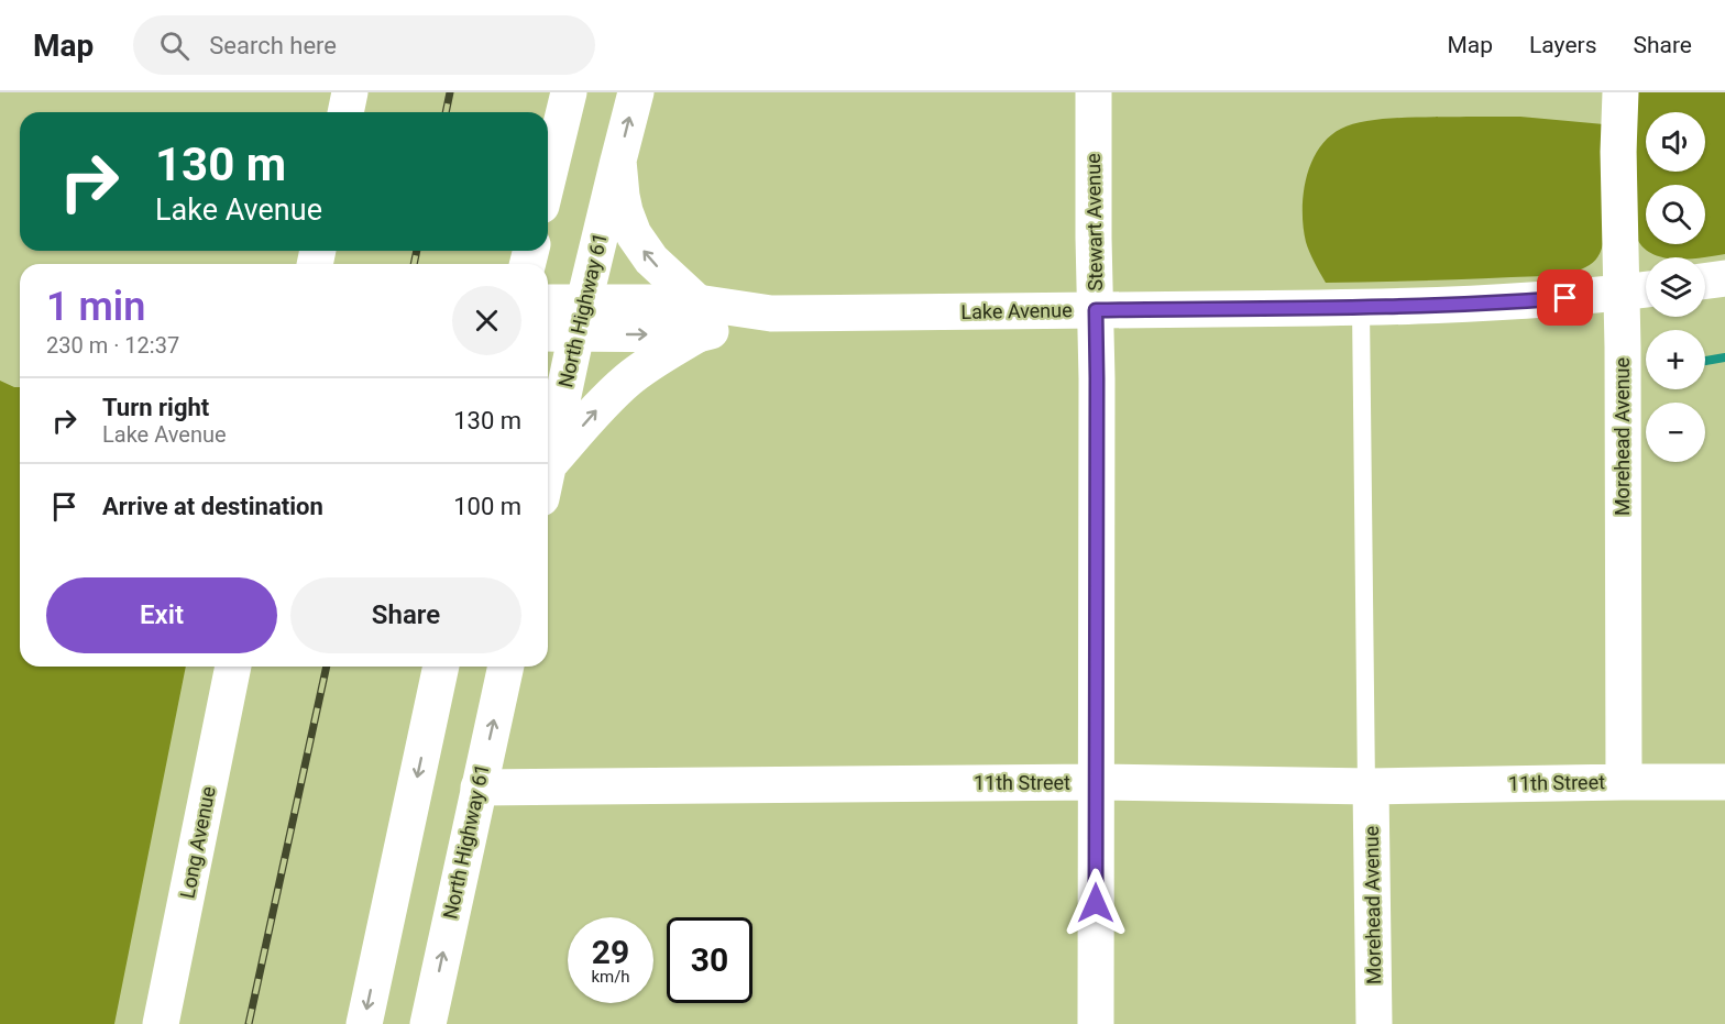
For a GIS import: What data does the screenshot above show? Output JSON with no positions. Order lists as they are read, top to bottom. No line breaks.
{"streets":{"street":["Stewart Avenue","North Highway 61","Lake Avenue","Morehead Avenue","11th Street","Long Avenue"]},"crossings":[["Stewart Avenue","Lake Avenue"],["Stewart Avenue","11th Street"],["North Highway 61","Lake Avenue"],["North Highway 61","11th Street"],["Lake Avenue","Morehead Avenue"],["Morehead Avenue","11th Street"]],"page":{"header":"Map","search":"Search here","nav":["Map","Layers","Share"],"map_buttons":["+","−"],"turn":["130 m","Lake Avenue"],"heading":["1 min","230 m · 12:37"],"list":[{"name":"Turn right","note":"Lake Avenue","value":"130 m"},{"name":"Arrive at destination","value":"100 m"}],"buttons":["Exit","Share"],"speed":"29 km/h","limit":"30"}}
